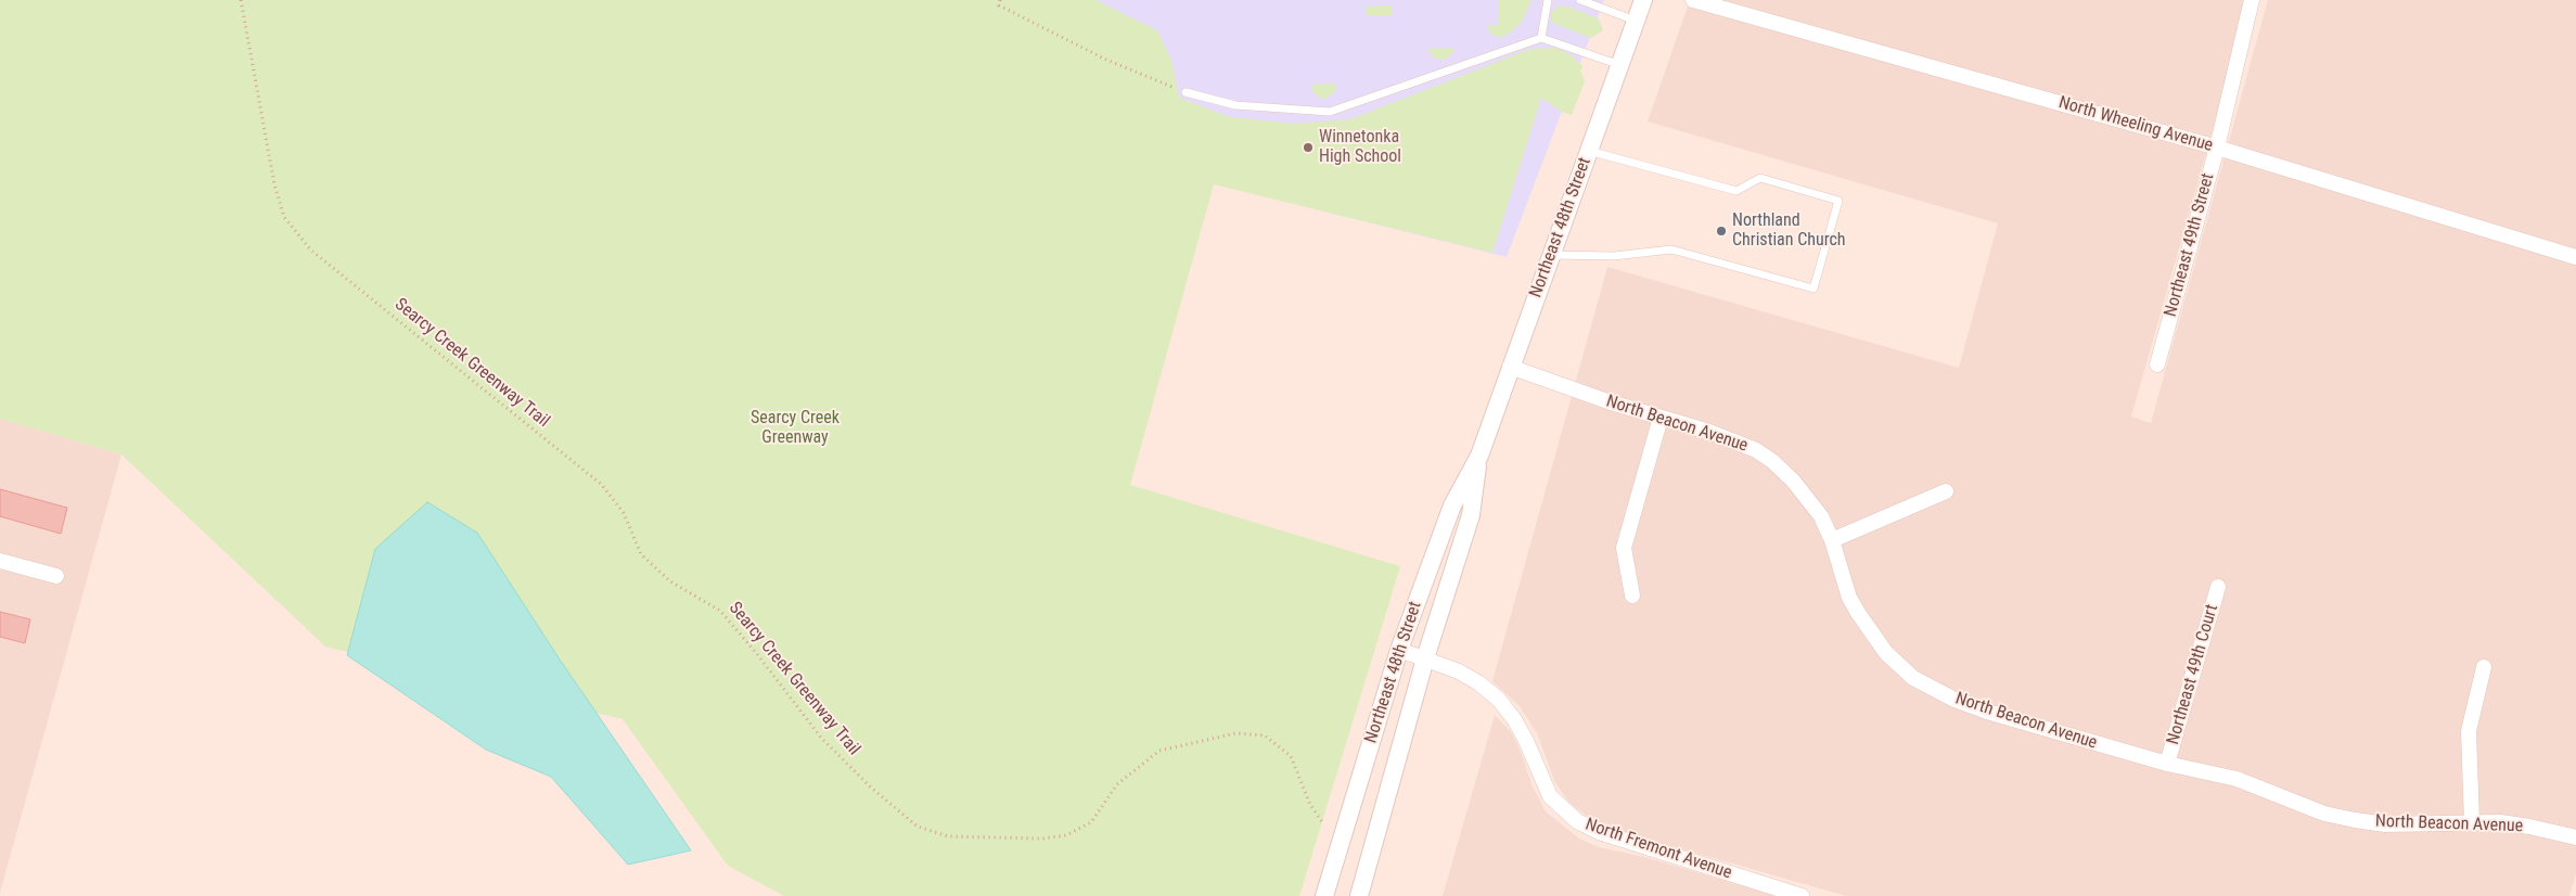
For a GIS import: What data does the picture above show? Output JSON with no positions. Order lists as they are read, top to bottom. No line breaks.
{"streets":{"street":["North Wheeling Avenue","Northeast 48th Street","Northeast 49th Street","North Beacon Avenue","Northeast 49th Court","North Fremont Avenue"],"path":["Searcy Creek Greenway Trail"]},"crossings":[["North Wheeling Avenue","Northeast 49th Street"],["Northeast 48th Street","North Beacon Avenue"],["Northeast 48th Street","North Fremont Avenue"],["North Beacon Avenue","Northeast 49th Court"]],"parks":["Searcy Creek Greenway"],"places":["Winnetonka High School","Northland Christian Church"]}
